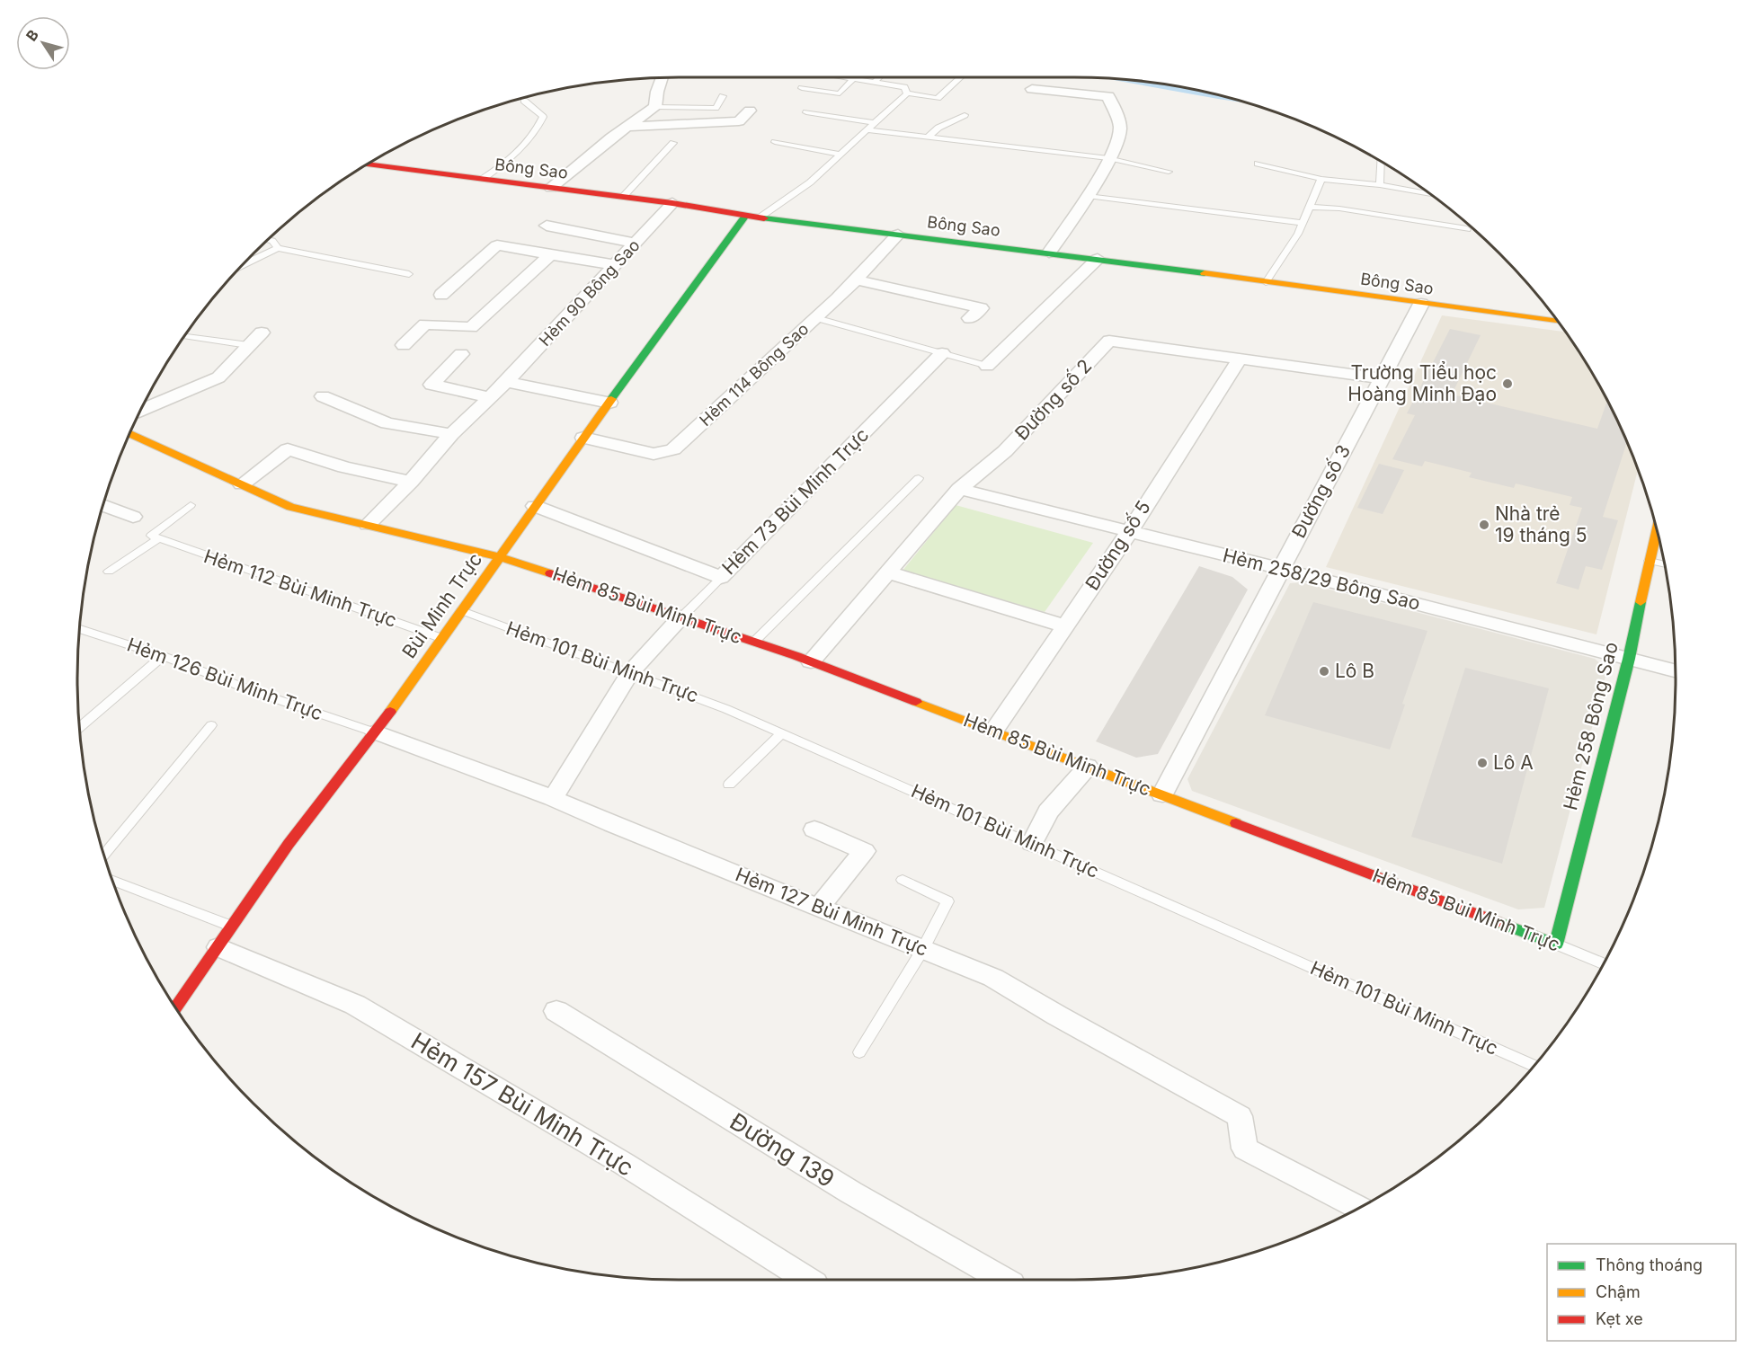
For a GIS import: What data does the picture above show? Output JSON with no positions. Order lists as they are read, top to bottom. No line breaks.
{"streets":{"street":["Bông Sao","Hẻm 90 Bông Sao","Hẻm 114 Bông Sao","Đường số 2","Đường số 3","Hẻm 73 Bùi Minh Trực","Đường số 5","Hẻm 258/29 Bông Sao","Bùi Minh Trực","Hẻm 85 Bùi Minh Trực","Hẻm 258 Bông Sao","Hẻm 127 Bùi Minh Trực","Hẻm 157 Bùi Minh Trực","Đường 139"],"lane":["Hẻm 112 Bùi Minh Trực","Hẻm 101 Bùi Minh Trực","Hẻm 126 Bùi Minh Trực"]},"crossings":[["Bông Sao","Hẻm 90 Bông Sao"],["Bông Sao","Hẻm 114 Bông Sao"],["Bông Sao","Đường số 3"],["Bông Sao","Bùi Minh Trực"],["Hẻm 90 Bông Sao","Hẻm 85 Bùi Minh Trực"],["Hẻm 114 Bông Sao","Bùi Minh Trực"],["Đường số 2","Đường số 3"],["Đường số 2","Đường số 5"],["Đường số 2","Hẻm 258/29 Bông Sao"],["Đường số 2","Hẻm 85 Bùi Minh Trực"],["Đường số 3","Hẻm 258/29 Bông Sao"],["Đường số 3","Hẻm 85 Bùi Minh Trực"],["Hẻm 73 Bùi Minh Trực","Bùi Minh Trực"],["Đường số 5","Hẻm 258/29 Bông Sao"],["Đường số 5","Hẻm 85 Bùi Minh Trực"],["Hẻm 258/29 Bông Sao","Hẻm 258 Bông Sao"],["Hẻm 112 Bùi Minh Trực","Bùi Minh Trực"],["Bùi Minh Trực","Hẻm 85 Bùi Minh Trực"],["Bùi Minh Trực","Hẻm 101 Bùi Minh Trực"],["Bùi Minh Trực","Hẻm 126 Bùi Minh Trực"],["Bùi Minh Trực","Hẻm 127 Bùi Minh Trực"],["Bùi Minh Trực","Hẻm 157 Bùi Minh Trực"],["Hẻm 85 Bùi Minh Trực","Hẻm 258 Bông Sao"],["Hẻm 126 Bùi Minh Trực","Hẻm 127 Bùi Minh Trực"]],"places":["Trường Tiểu học Hoàng Minh Đạo","Nhà trẻ 19 tháng 5","Lô B","Lô A"],"legend":["Thông thoáng","Chậm","Kẹt xe"],"north":"top left"}
